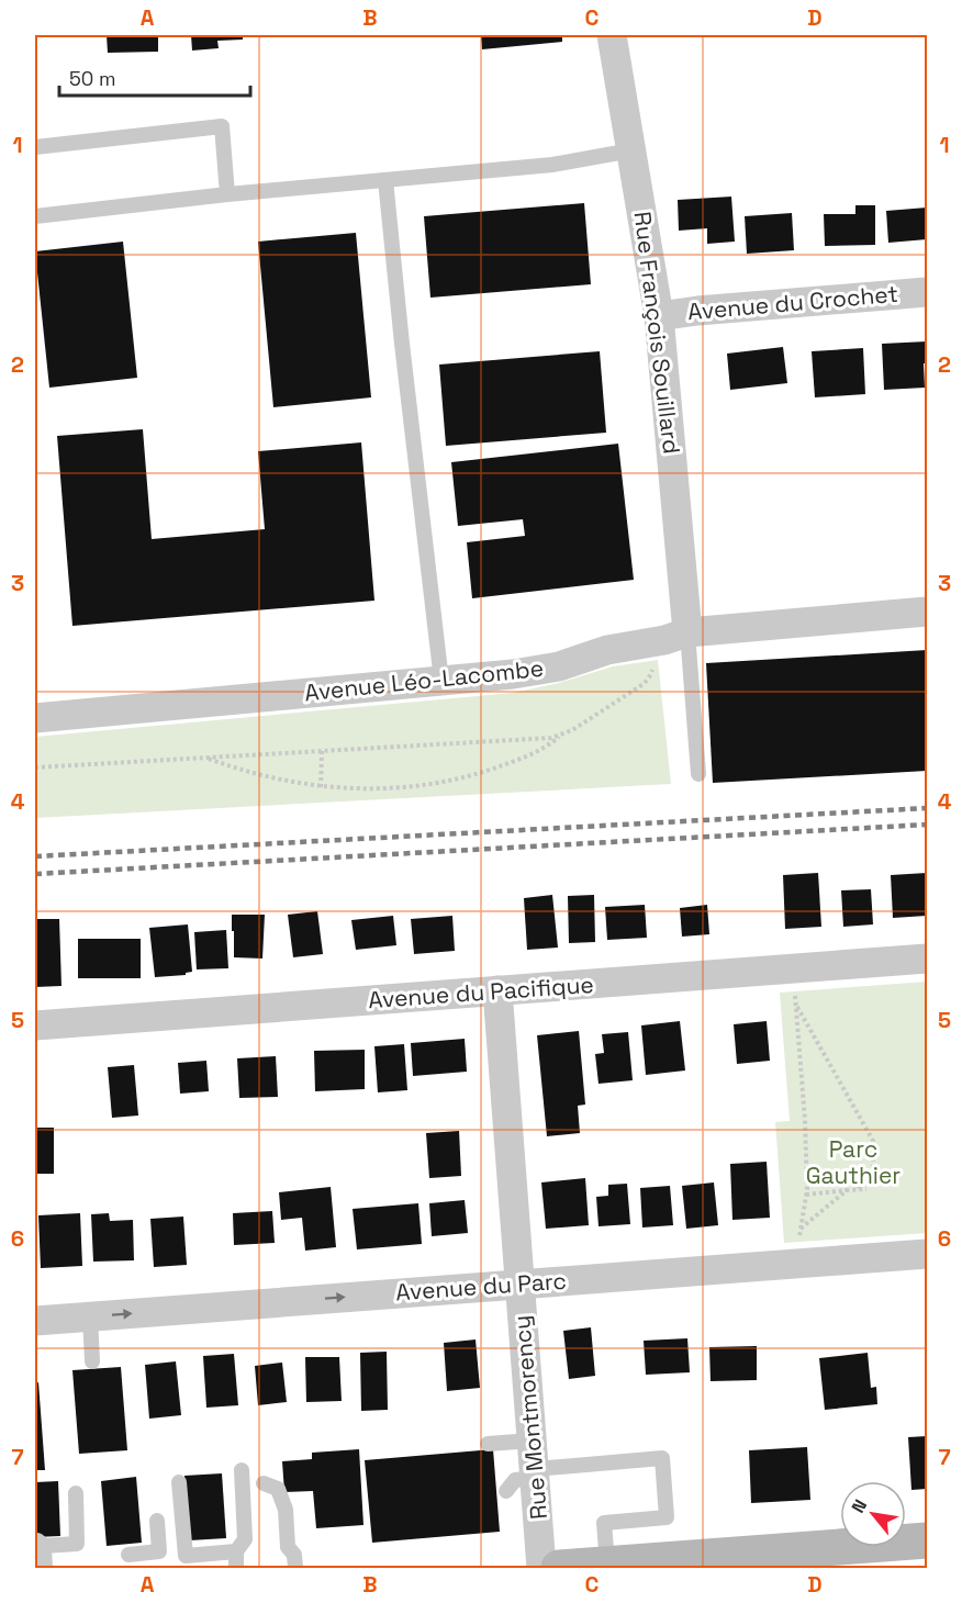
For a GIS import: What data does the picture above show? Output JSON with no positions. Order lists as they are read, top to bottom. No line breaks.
{"streets":{"street":["Avenue du Crochet","Rue François Souillard","Avenue Léo-Lacombe","Avenue du Pacifique","Avenue du Parc","Rue Montmorency"]},"crossings":[["Avenue du Crochet","Rue François Souillard"],["Rue François Souillard","Avenue Léo-Lacombe"],["Avenue du Pacifique","Rue Montmorency"],["Avenue du Parc","Rue Montmorency"]],"one_way":["Avenue du Parc"],"parks":["Parc Gauthier"],"scale_bar":"50 m","north":"top left","grid":{"columns":["A","B","C","D"],"rows":["1","2","3","4","5","6","7"]}}
